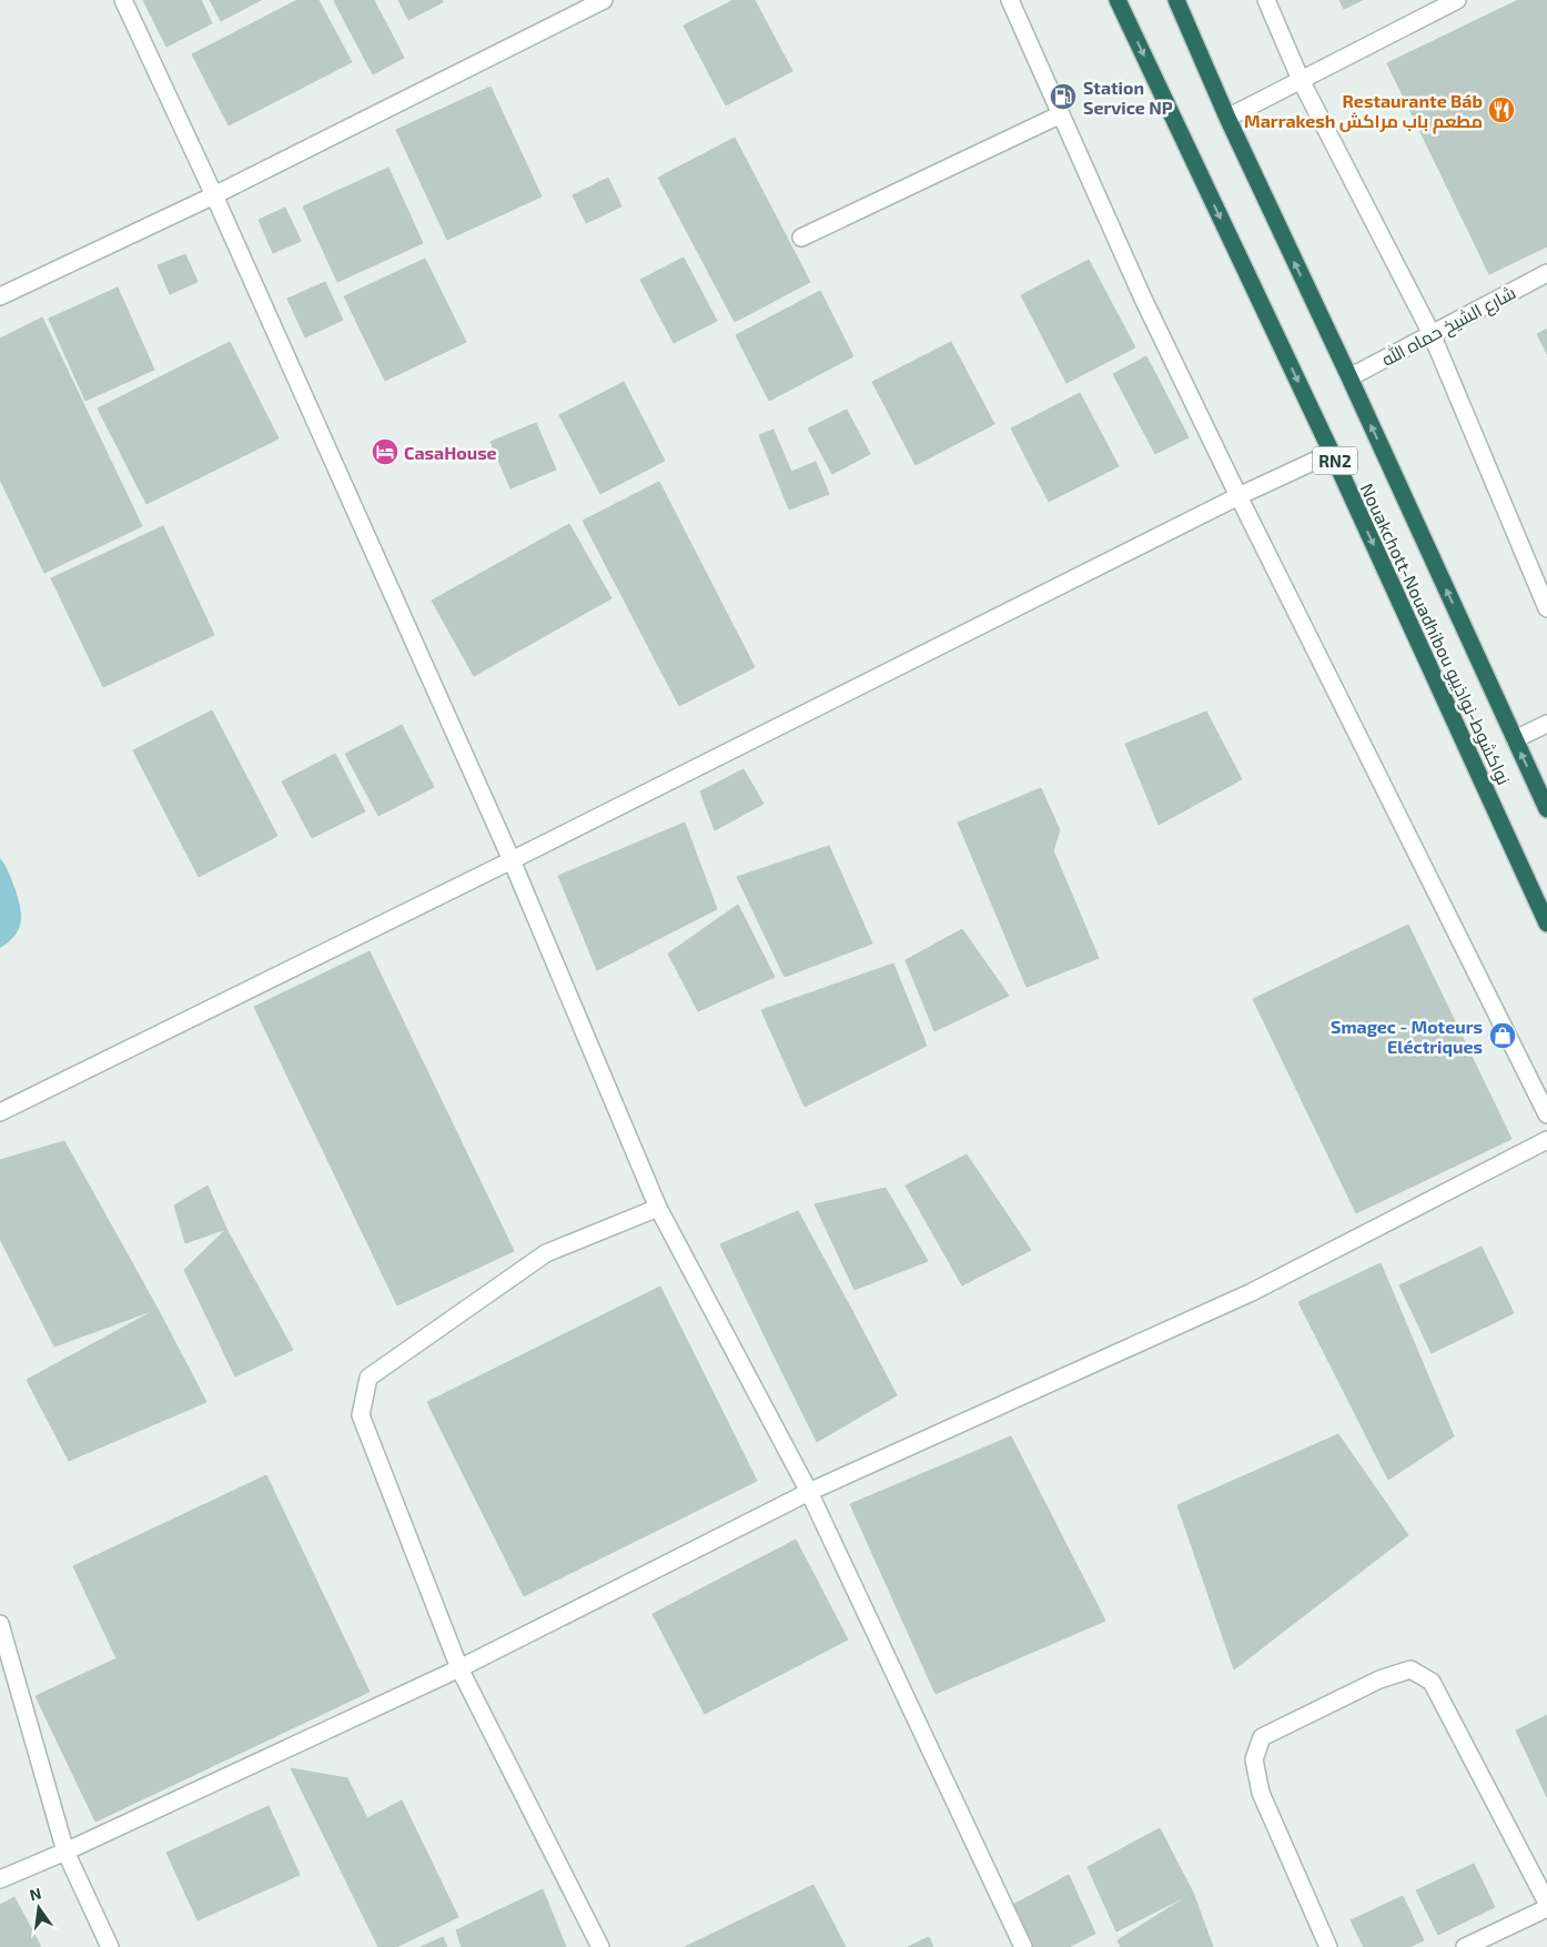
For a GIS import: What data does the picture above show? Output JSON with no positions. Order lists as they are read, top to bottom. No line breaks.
{"streets":{"highway":["RN2","Nouakchott-Nouadhibou نواكشوط-نواذيبو"],"street":["شارع الشيخ حماه الله"]},"crossings":[["شارع الشيخ حماه الله","Nouakchott-Nouadhibou نواكشوط-نواذيبو"]],"places":{"fuel station":["Station Service NP"],"restaurant":["Restaurante Báb Marrakesh مطعم باب مراكش"],"hotel":["CasaHouse"],"shop":["Smagec - Moteurs Eléctriques"]},"north":"top"}
